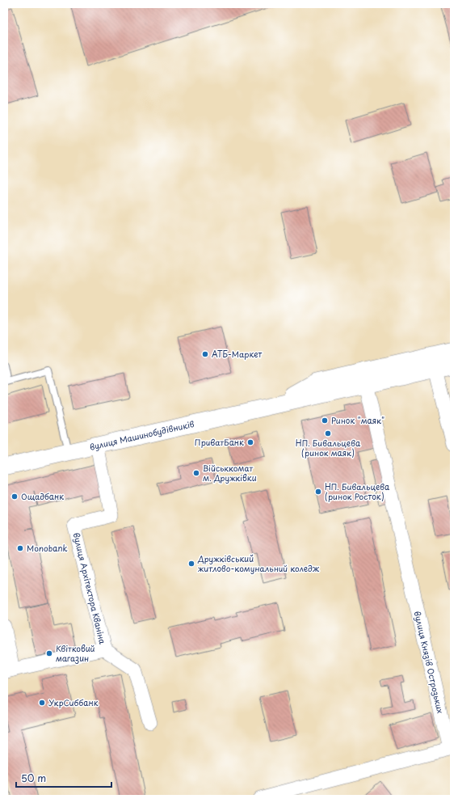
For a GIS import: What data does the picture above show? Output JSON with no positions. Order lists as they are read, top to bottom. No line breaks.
{"streets":{"street":["вулиця Машинобудівників","вулиця Архітектора Кваніна","вулиця Князів Острозьких"]},"crossings":[["вулиця Машинобудівників","вулиця Архітектора Кваніна"],["вулиця Машинобудівників","вулиця Князів Острозьких"]],"places":["АТБ-Маркет","Ринок \"маяк\"","НП. Бивальцева (ринок маяк)","ПриватБанк","Військкомат м. Дружківки","НП. Бивальцева (ринок Росток)","Ощадбанк","Monobank","Дружківський житлово-комунальний коледж","Квітковий магазин","УкрСиббанк"],"scale_bar":"50 m"}
